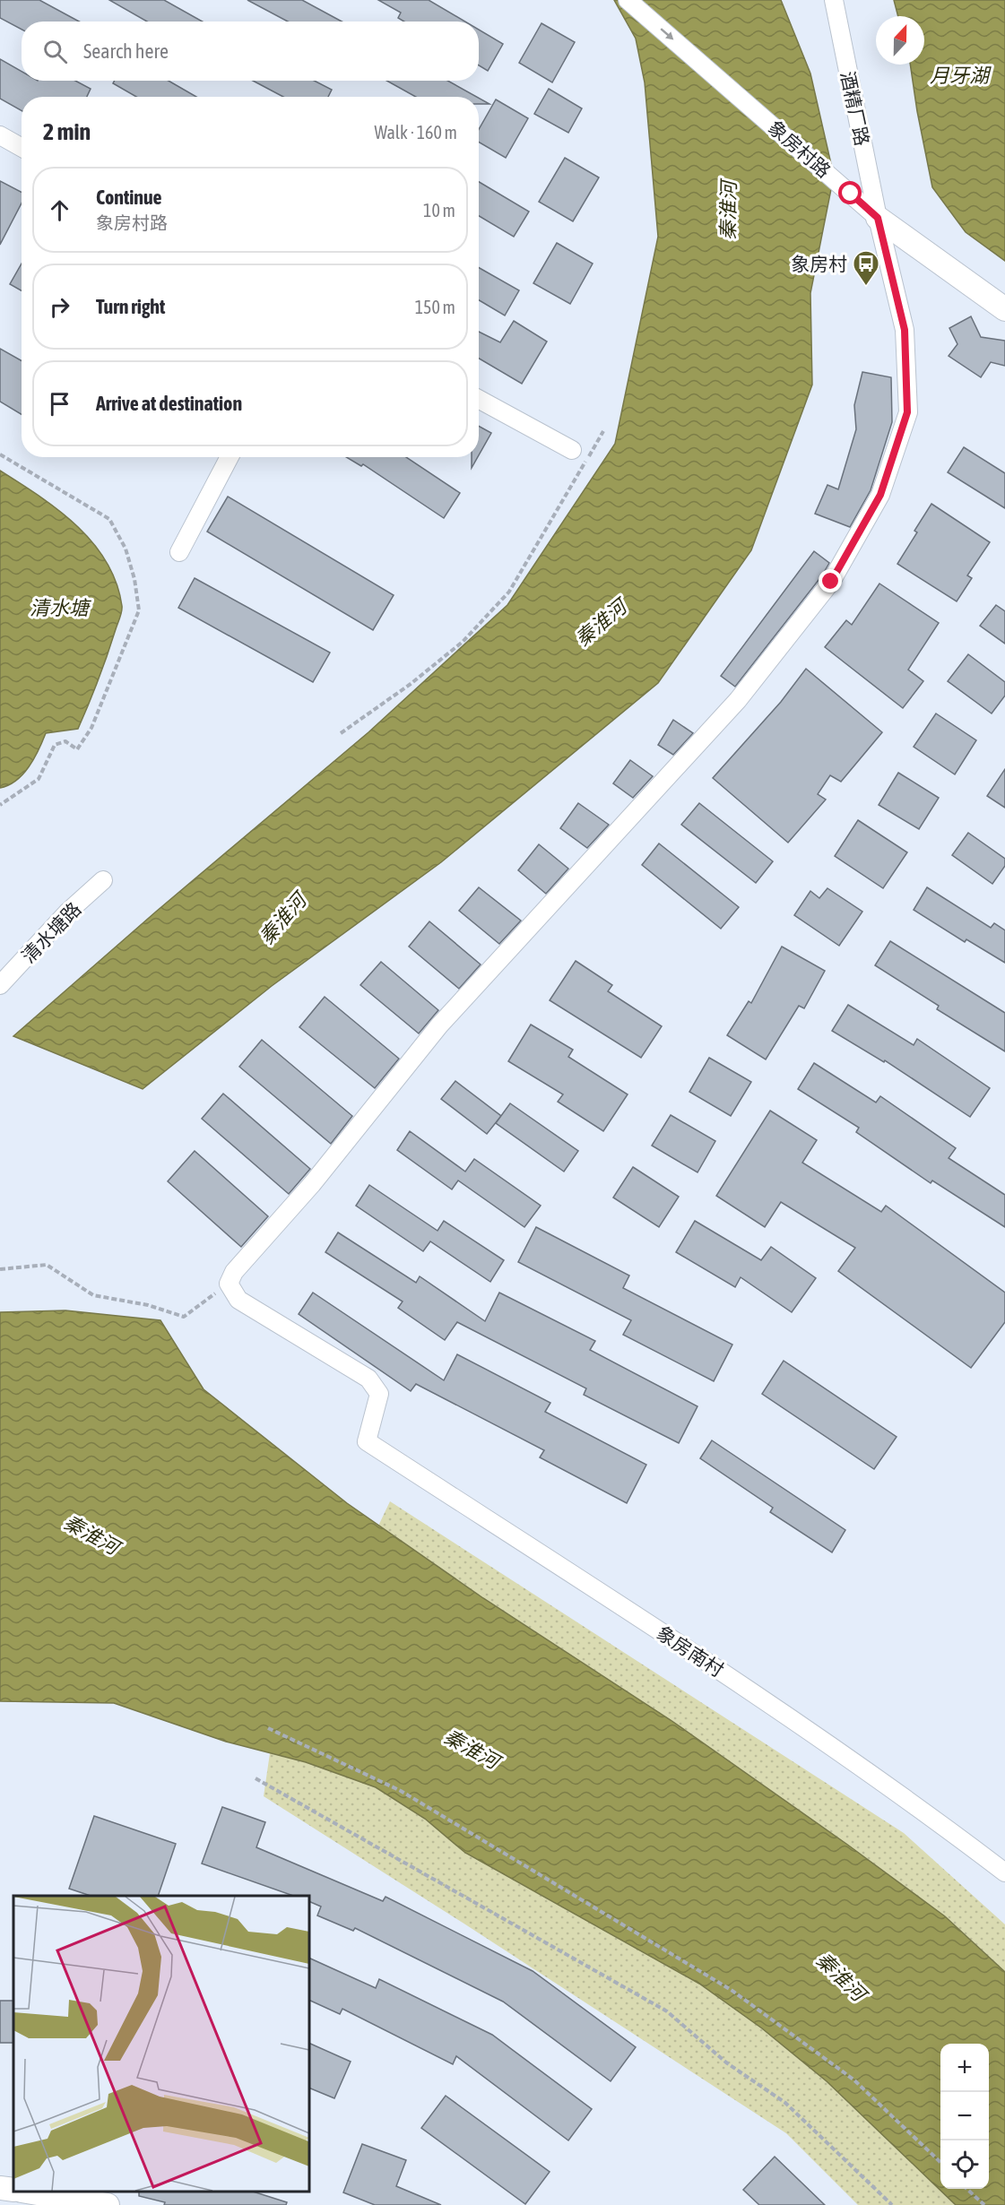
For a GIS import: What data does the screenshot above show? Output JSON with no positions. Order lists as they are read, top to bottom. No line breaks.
{"streets":{"street":["酒精厂路","象房村路","清水塘路","象房南村"]},"crossings":[["酒精厂路","象房村路"],["酒精厂路","象房南村"]],"one_way":["象房村路"],"water":["月牙湖","秦淮河","清水塘"],"places":{"bus stop":["象房村"]},"north":"top","page":{"search":"Search here","heading":["2 min","Walk · 160 m"],"list":[["Continue","象房村路","10 m"],["Turn right","150 m"],"Arrive at destination"],"map_buttons":["+","−"]}}
